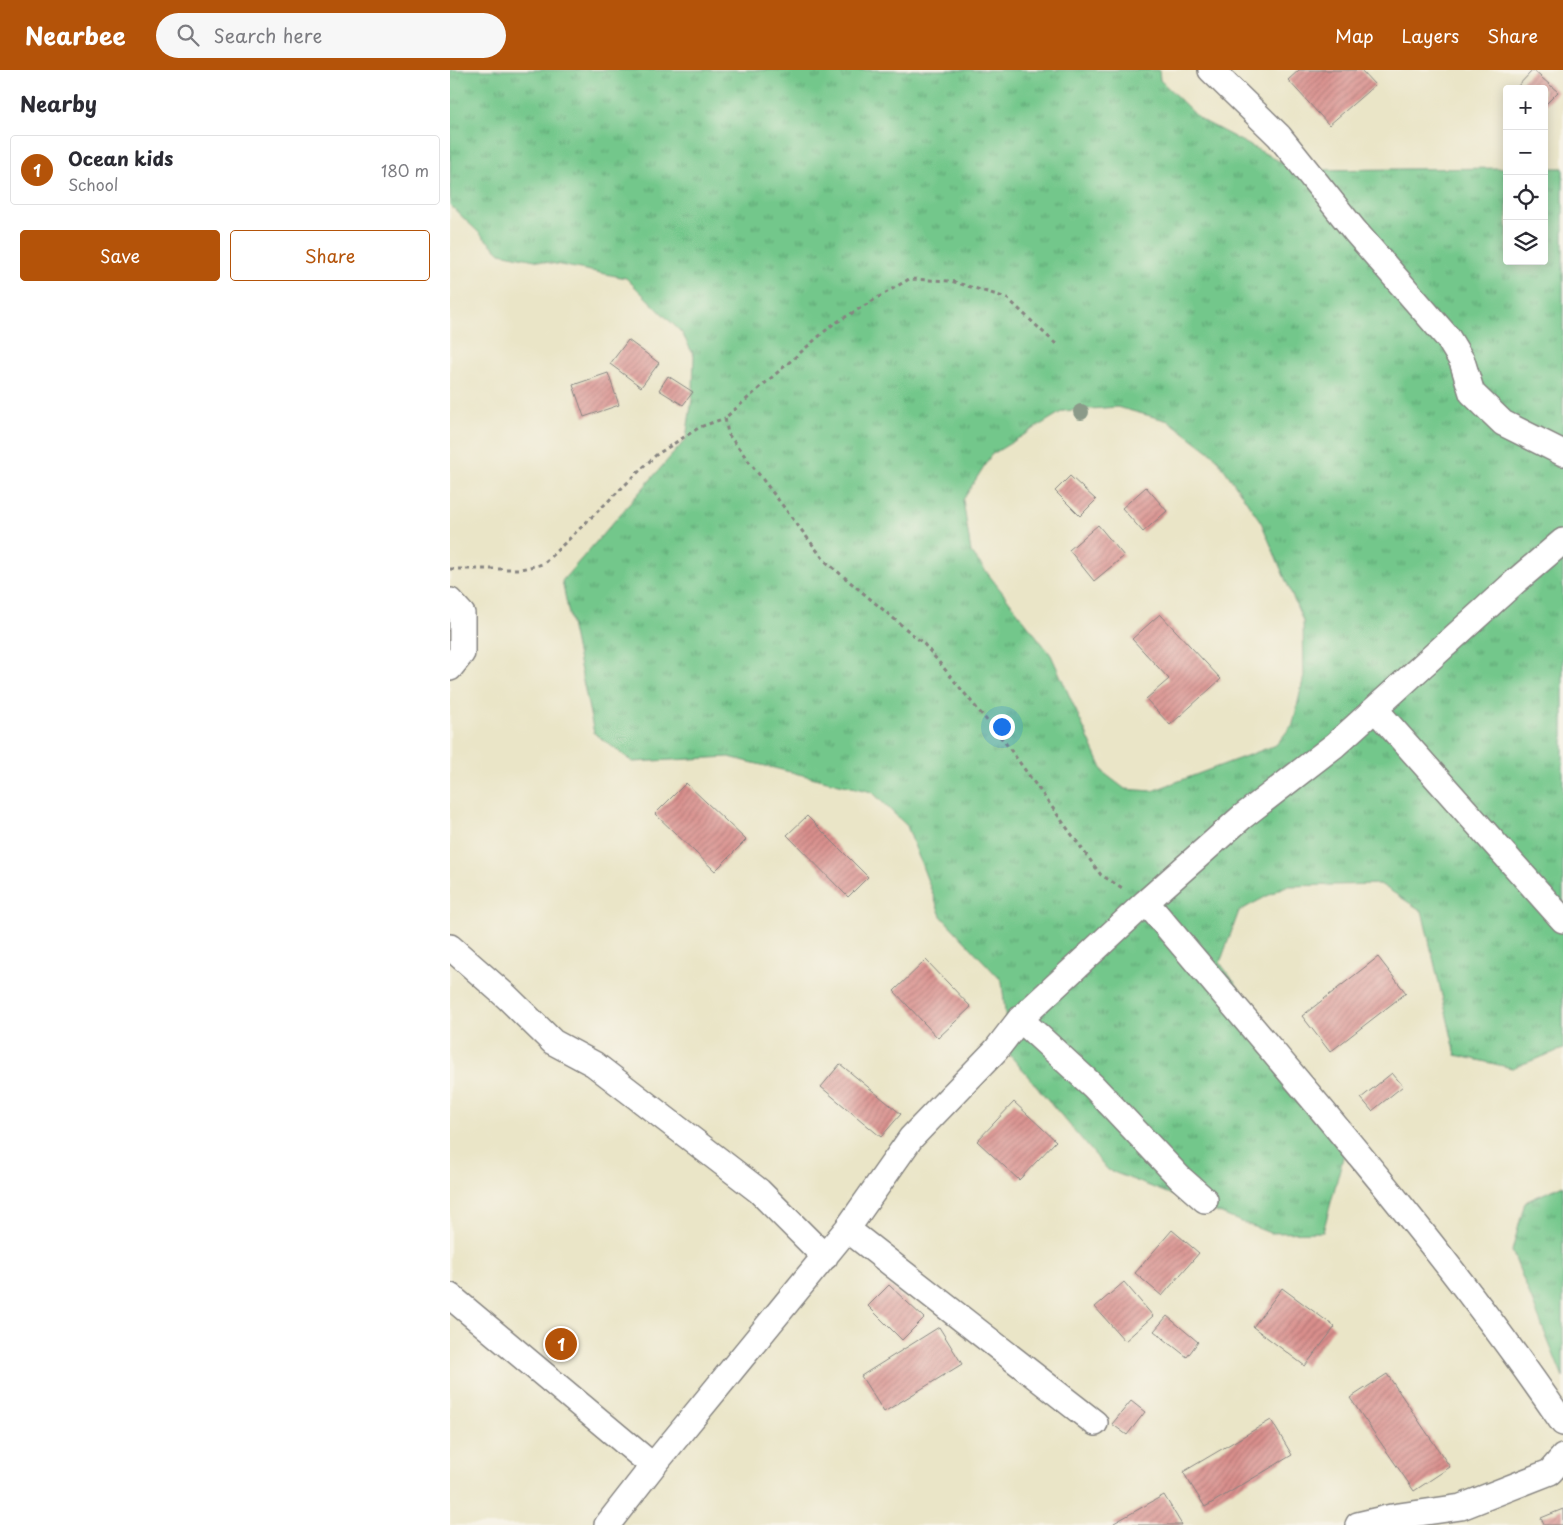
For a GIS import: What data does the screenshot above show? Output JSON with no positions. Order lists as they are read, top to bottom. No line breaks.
{"page":{"header":"Nearbee","search":"Search here","nav":["Map","Layers","Share"],"heading":"Nearby","map_buttons":["+","−"],"list":[{"mark":"1","name":"Ocean kids","note":"School","value":"180 m"}],"buttons":["Save","Share"],"pins":"1"}}
